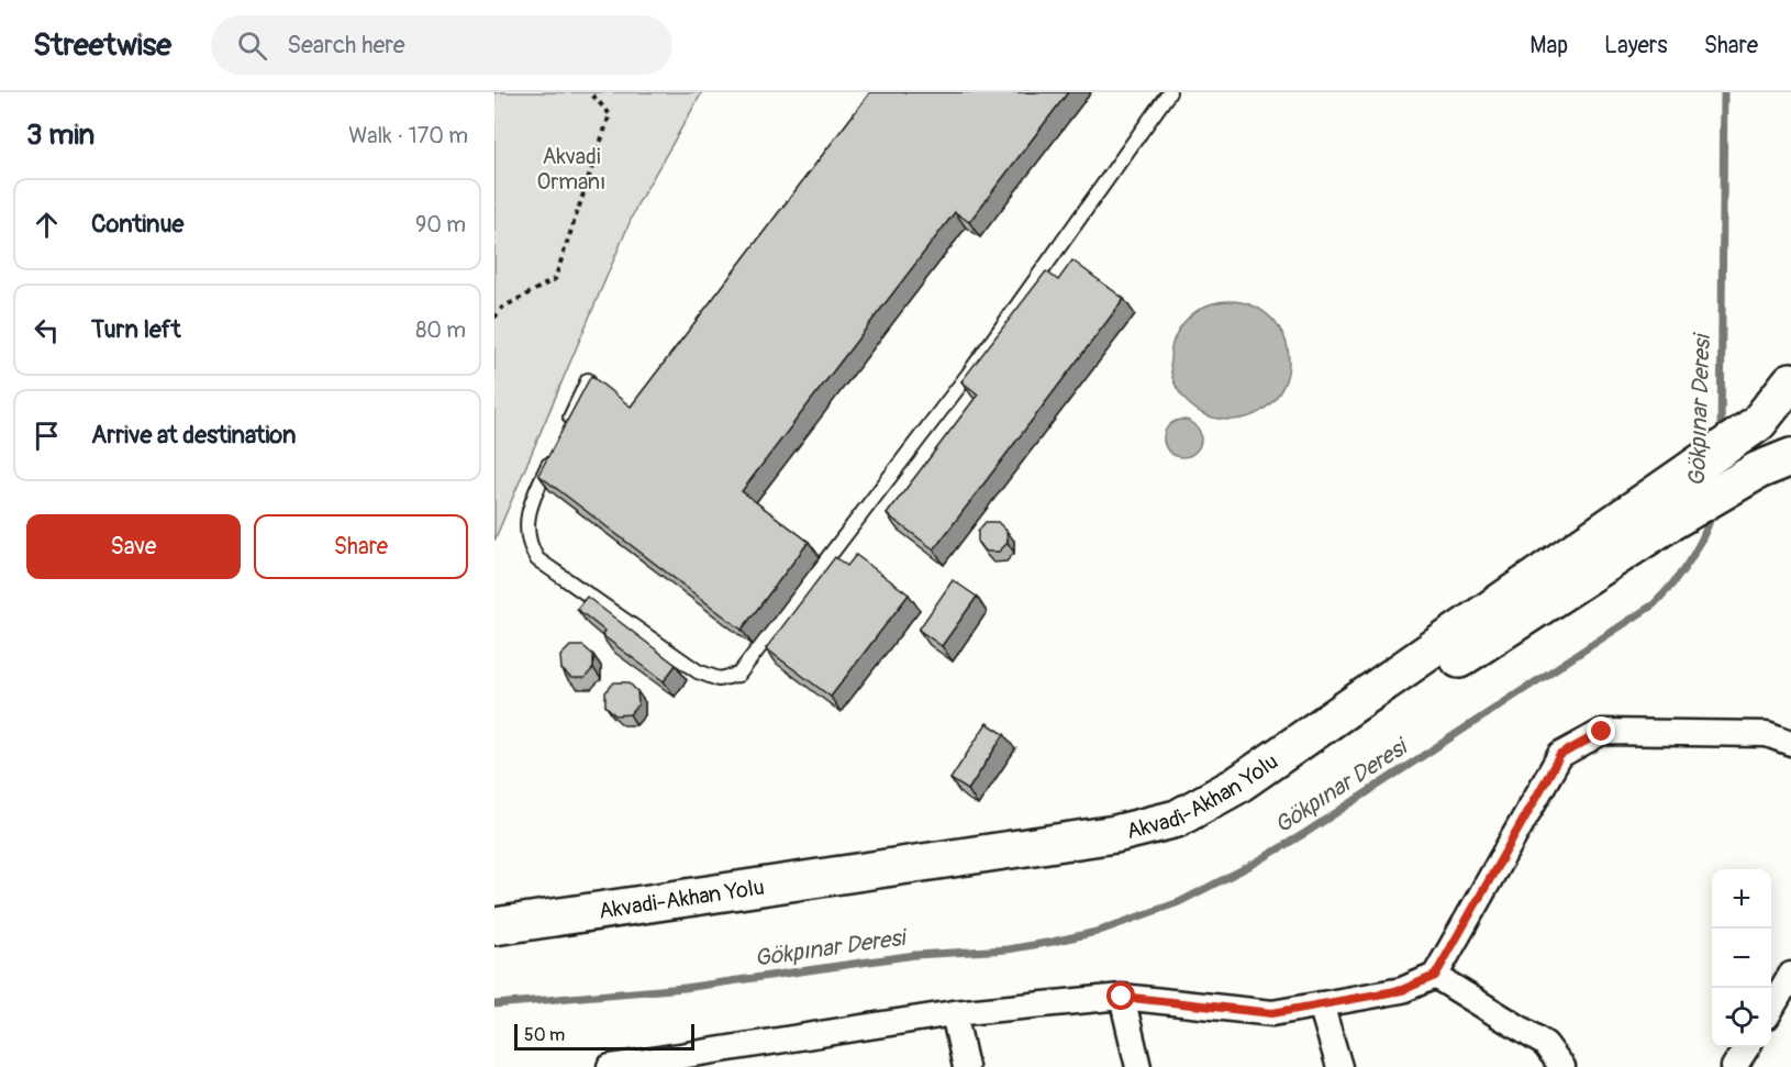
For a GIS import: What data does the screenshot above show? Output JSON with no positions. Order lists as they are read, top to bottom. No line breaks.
{"streets":{"main road":["Akvadi-Akhan Yolu"]},"water":["Gökpınar Deresi"],"parks":["Akvadi Ormanı"],"scale_bar":"50 m","page":{"header":"Streetwise","search":"Search here","nav":["Map","Layers","Share"],"heading":["3 min","Walk · 170 m"],"list":[["Continue","90 m"],["Turn left","80 m"],"Arrive at destination"],"buttons":["Save","Share"],"map_buttons":["+","−"],"scale":"50 m"}}
